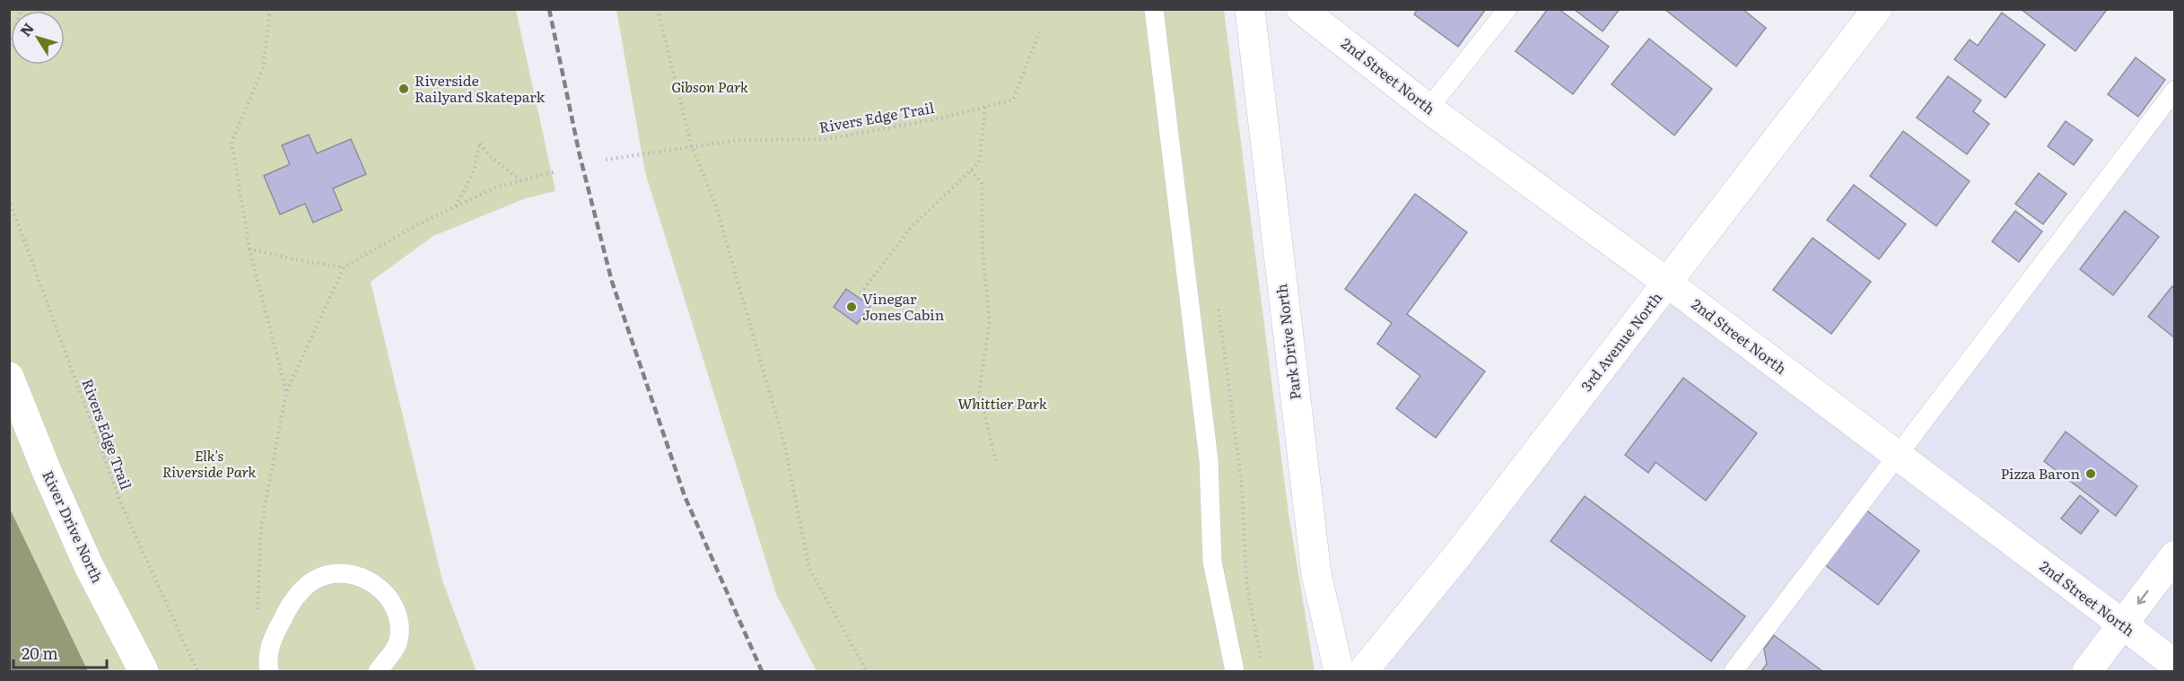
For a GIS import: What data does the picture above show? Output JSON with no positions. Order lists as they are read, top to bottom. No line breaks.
{"streets":{"street":["2nd Street North","Park Drive North","3rd Avenue North","River Drive North"],"path":["Rivers Edge Trail"]},"crossings":[["2nd Street North","3rd Avenue North"]],"parks":["Gibson Park","Whittier Park","Elk's Riverside Park"],"places":["Riverside Railyard Skatepark","Vinegar Jones Cabin","Pizza Baron"],"scale_bar":"20 m","north":"top left"}
